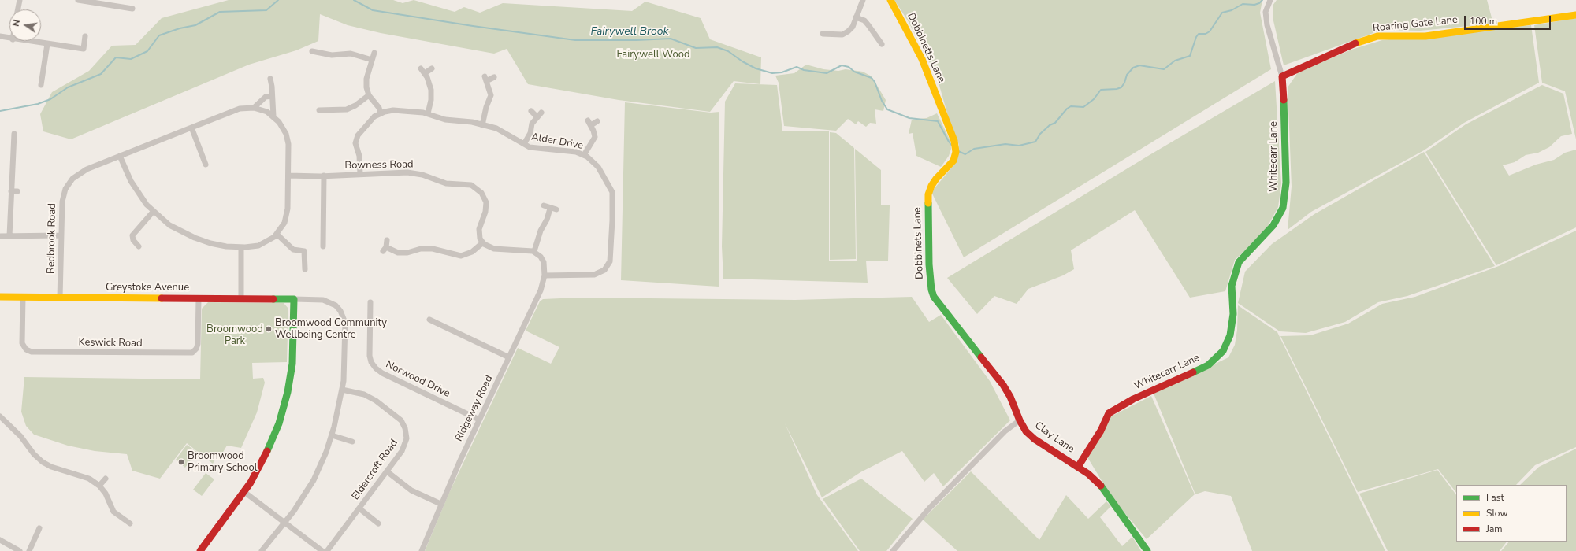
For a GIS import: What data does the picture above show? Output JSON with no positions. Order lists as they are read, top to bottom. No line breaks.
{"streets":{"street":["Roaring Gate Lane","Dobbinetts Lane","Alder Drive","Whitecarr Lane","Bowness Road","Redbrook Road","Dobbinets Lane","Greystoke Avenue","Keswick Road","Norwood Drive","Ridgeway Road","Clay Lane","Eldercroft Road"]},"crossings":[["Roaring Gate Lane","Whitecarr Lane"],["Dobbinetts Lane","Dobbinets Lane"],["Alder Drive","Bowness Road"],["Alder Drive","Ridgeway Road"],["Whitecarr Lane","Clay Lane"],["Redbrook Road","Greystoke Avenue"],["Dobbinets Lane","Clay Lane"],["Greystoke Avenue","Keswick Road"],["Norwood Drive","Ridgeway Road"]],"water":["Fairywell Brook"],"parks":["Fairywell Wood","Broomwood Park"],"places":["Broomwood Community Wellbeing Centre","Broomwood Primary School"],"legend":["Fast","Slow","Jam"],"scale_bar":"100 m","north":"left"}
